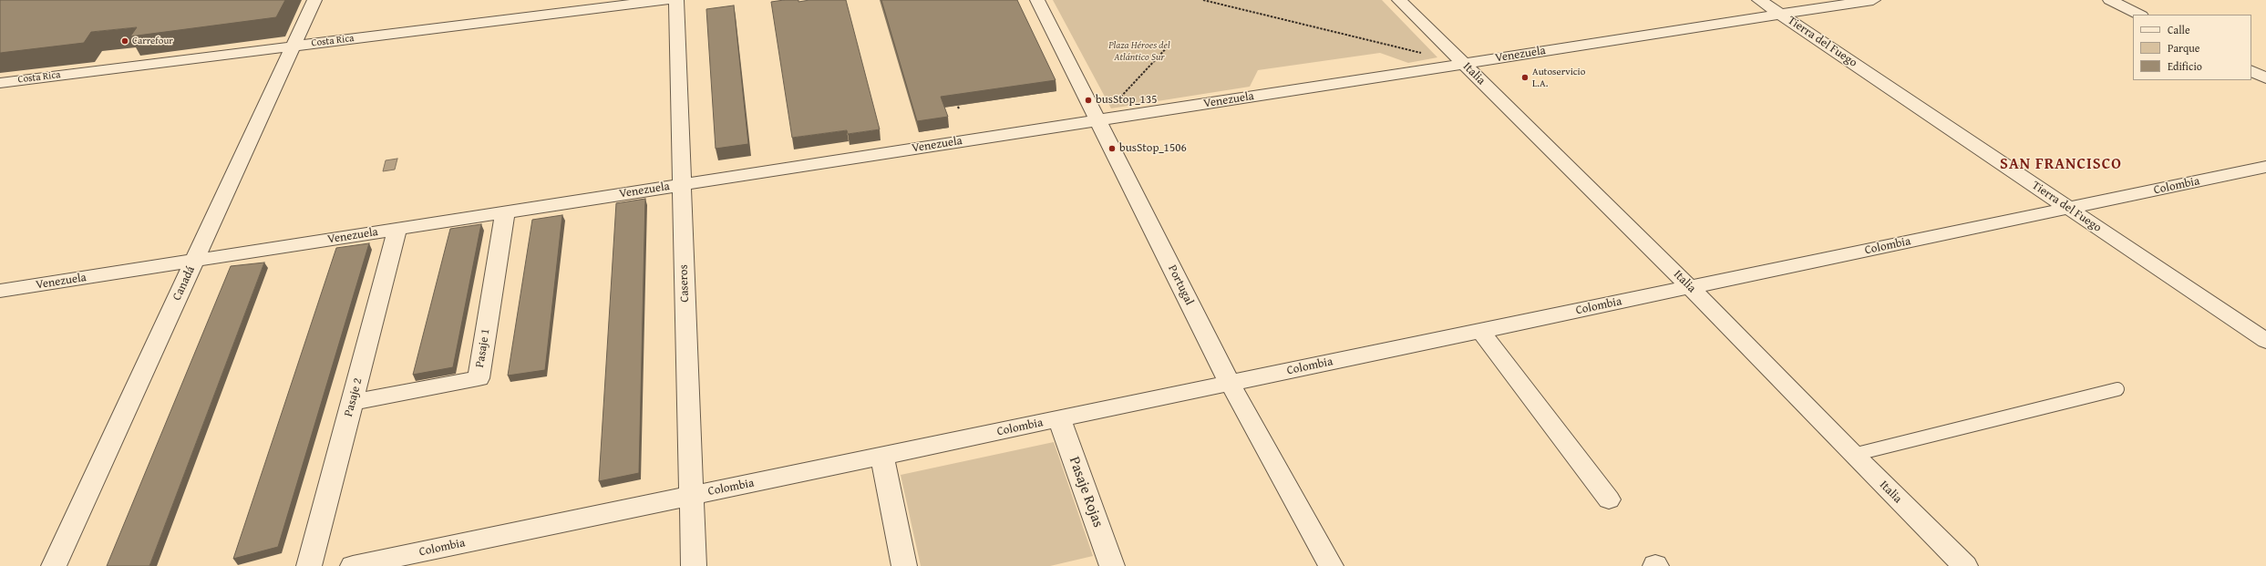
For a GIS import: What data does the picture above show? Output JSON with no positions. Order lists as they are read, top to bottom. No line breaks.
{"streets":{"street":["Costa Rica","Tierra del Fuego","Venezuela","Italia","Colombia","Canadá","Caseros","Portugal","Pasaje 1","Pasaje 2","Pasaje Rojas"]},"crossings":[["Costa Rica","Canadá"],["Tierra del Fuego","Venezuela"],["Tierra del Fuego","Colombia"],["Venezuela","Italia"],["Venezuela","Canadá"],["Venezuela","Caseros"],["Venezuela","Portugal"],["Venezuela","Pasaje 1"],["Venezuela","Pasaje 2"],["Italia","Colombia"],["Colombia","Caseros"],["Colombia","Portugal"],["Colombia","Pasaje Rojas"],["Pasaje 1","Pasaje 2"]],"districts":["SAN FRANCISCO"],"parks":["Plaza Héroes del Atlántico Sur"],"places":["Carrefour","Autoservicio L.A.","busStop_135","busStop_1506"],"legend":["Calle","Parque","Edificio"]}
